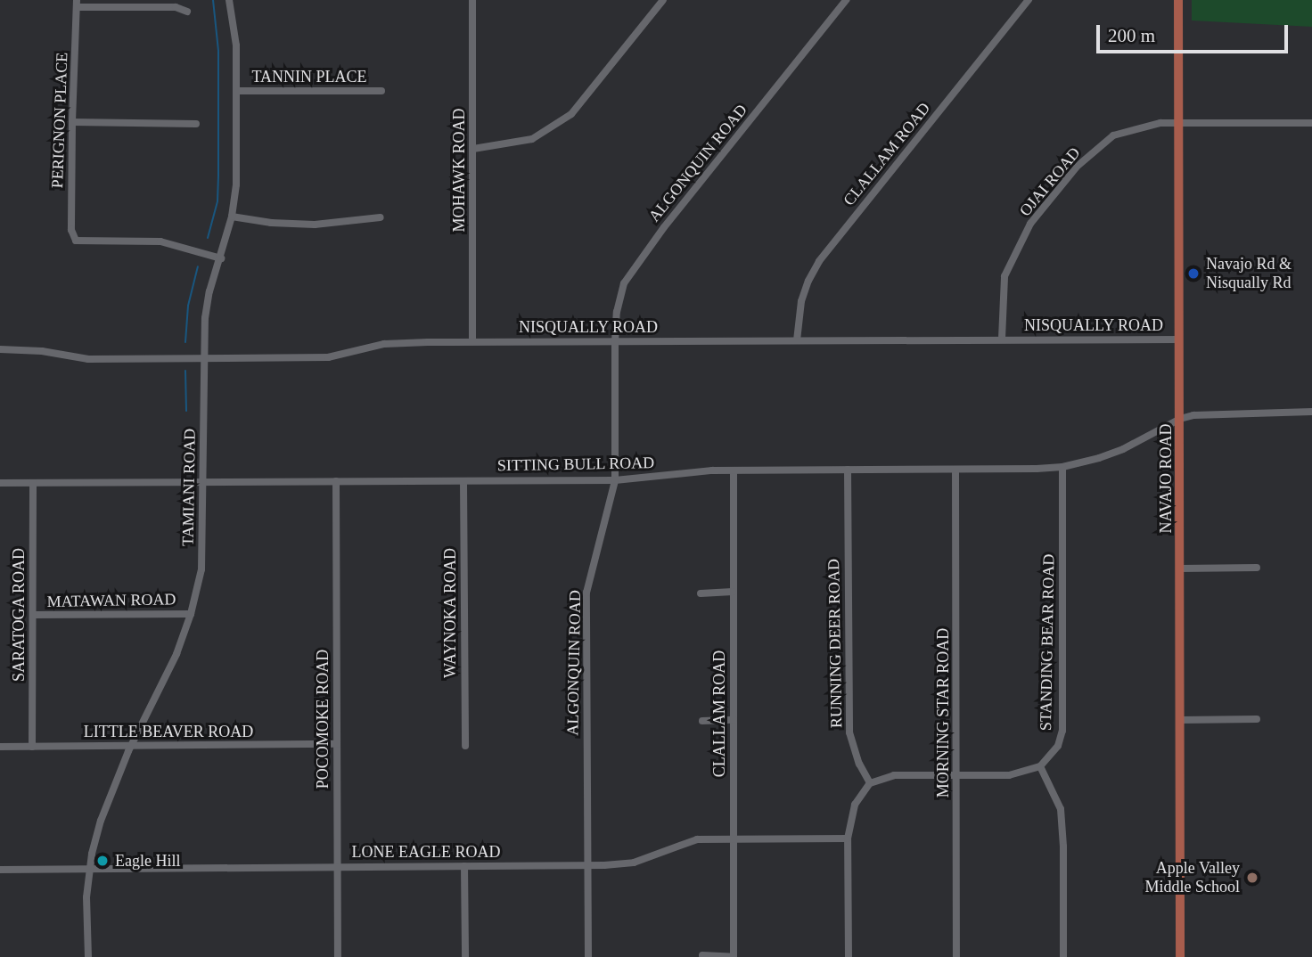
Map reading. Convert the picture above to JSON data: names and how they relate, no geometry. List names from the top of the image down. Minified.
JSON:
{"streets":{"main road":["NAVAJO ROAD"],"street":["TANNIN PLACE","PERIGNON PLACE","CLALLAM ROAD","ALGONQUIN ROAD","MOHAWK ROAD","OJAI ROAD","NISQUALLY ROAD","SITTING BULL ROAD","TAMIANI ROAD","MATAWAN ROAD","WAYNOKA ROAD","SARATOGA ROAD","STANDING BEAR ROAD","RUNNING DEER ROAD","MORNING STAR ROAD","POCOMOKE ROAD","LITTLE BEAVER ROAD","LONE EAGLE ROAD"]},"crossings":[["TANNIN PLACE","TAMIANI ROAD"],["PERIGNON PLACE","TAMIANI ROAD"],["CLALLAM ROAD","NISQUALLY ROAD"],["CLALLAM ROAD","SITTING BULL ROAD"],["CLALLAM ROAD","LONE EAGLE ROAD"],["ALGONQUIN ROAD","NISQUALLY ROAD"],["ALGONQUIN ROAD","SITTING BULL ROAD"],["ALGONQUIN ROAD","LONE EAGLE ROAD"],["MOHAWK ROAD","NISQUALLY ROAD"],["OJAI ROAD","NISQUALLY ROAD"],["OJAI ROAD","NAVAJO ROAD"],["NISQUALLY ROAD","NAVAJO ROAD"],["NISQUALLY ROAD","TAMIANI ROAD"],["SITTING BULL ROAD","NAVAJO ROAD"],["SITTING BULL ROAD","TAMIANI ROAD"],["SITTING BULL ROAD","WAYNOKA ROAD"],["SITTING BULL ROAD","SARATOGA ROAD"],["SITTING BULL ROAD","STANDING BEAR ROAD"],["SITTING BULL ROAD","RUNNING DEER ROAD"],["SITTING BULL ROAD","MORNING STAR ROAD"],["SITTING BULL ROAD","POCOMOKE ROAD"],["TAMIANI ROAD","MATAWAN ROAD"],["TAMIANI ROAD","LITTLE BEAVER ROAD"],["TAMIANI ROAD","LONE EAGLE ROAD"],["MATAWAN ROAD","SARATOGA ROAD"],["SARATOGA ROAD","LITTLE BEAVER ROAD"],["POCOMOKE ROAD","LITTLE BEAVER ROAD"],["POCOMOKE ROAD","LONE EAGLE ROAD"]],"places":["Navajo Rd & Nisqually Rd","Eagle Hill","Apple Valley Middle School"],"scale_bar":"200 m"}
